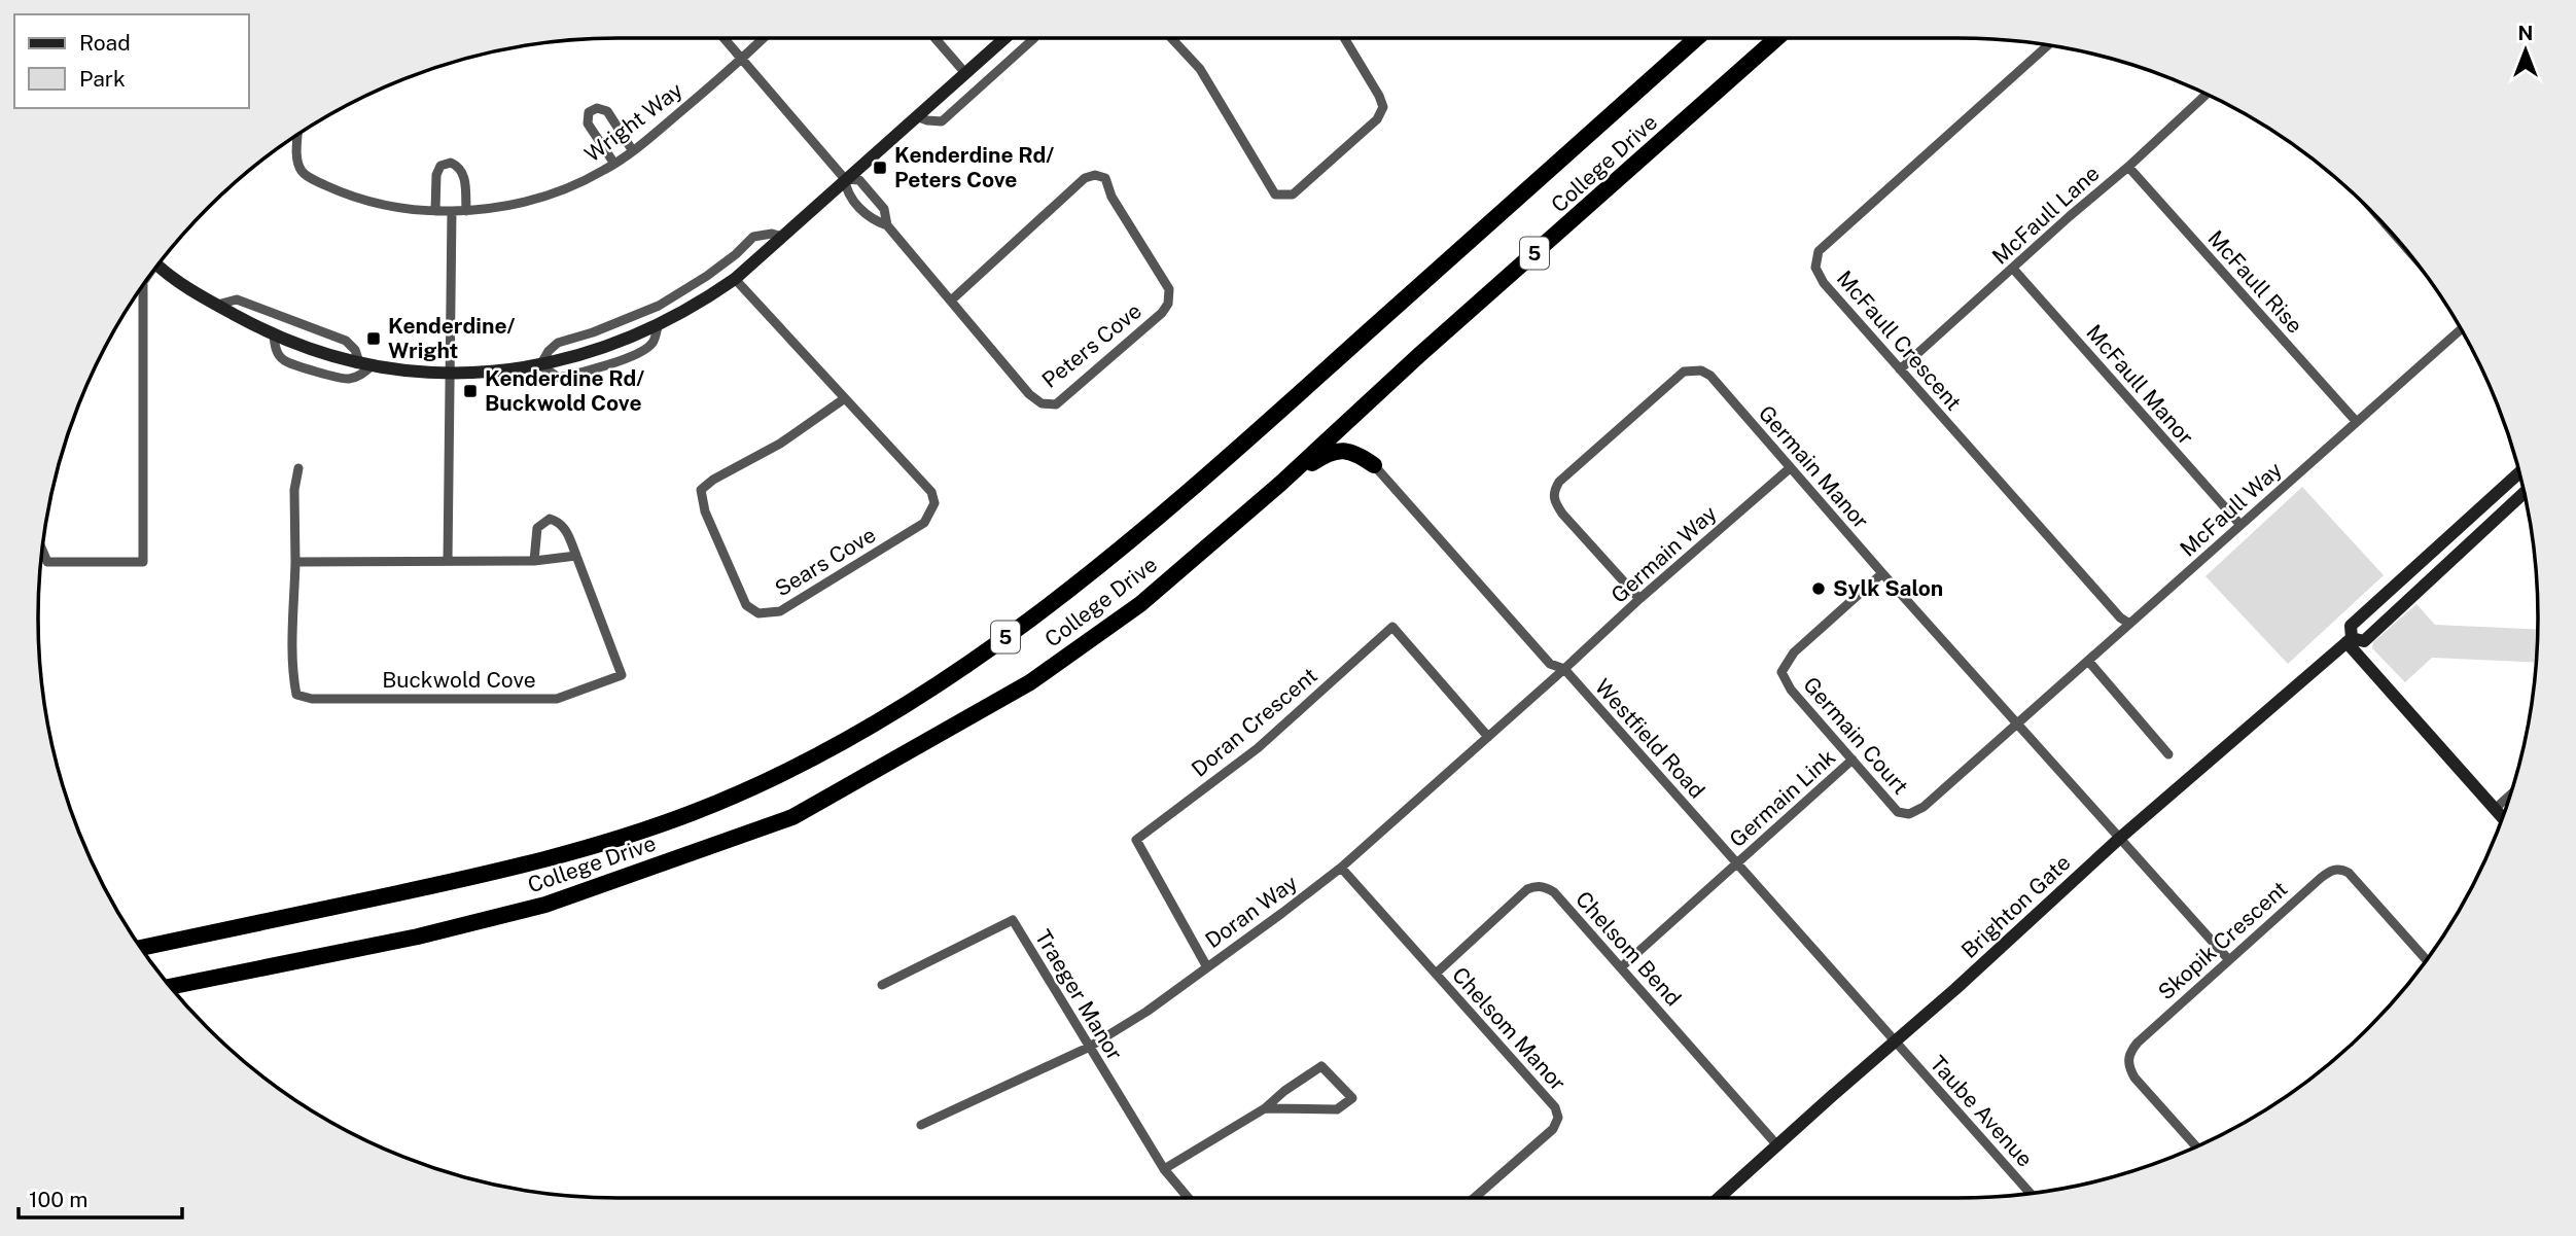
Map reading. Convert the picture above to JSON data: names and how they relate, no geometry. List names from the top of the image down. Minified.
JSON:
{"streets":{"highway":["College Drive","5"],"street":["Wright Way","McFaull Lane","McFaull Rise","McFaull Crescent","Peters Cove","McFaull Manor","Germain Manor","McFaull Way","Germain Way","Sears Cove","Buckwold Cove","Doran Crescent","Germain Court","Westfield Road","Germain Link","Brighton Gate","Doran Way","Skopik Crescent","Chelsom Bend","Traeger Manor","Chelsom Manor","Taube Avenue"]},"crossings":[["McFaull Lane","McFaull Rise"],["McFaull Lane","McFaull Crescent"],["McFaull Lane","McFaull Manor"],["McFaull Rise","McFaull Way"],["McFaull Crescent","McFaull Way"],["McFaull Manor","McFaull Way"],["Germain Manor","McFaull Way"],["Germain Manor","Germain Way"],["Germain Manor","Germain Court"],["Germain Manor","Brighton Gate"],["Germain Manor","Skopik Crescent"],["McFaull Way","Germain Court"],["Germain Way","Westfield Road"],["Germain Way","Doran Way"],["Doran Crescent","Doran Way"],["Germain Court","Germain Link"],["Westfield Road","Germain Link"],["Westfield Road","Brighton Gate"],["Westfield Road","Doran Way"],["Westfield Road","Taube Avenue"],["Germain Link","Chelsom Bend"],["Brighton Gate","Chelsom Bend"],["Brighton Gate","Taube Avenue"],["Doran Way","Traeger Manor"],["Doran Way","Chelsom Manor"],["Chelsom Bend","Chelsom Manor"]],"places":{"transit":["Kenderdine Rd/ Peters Cove","Kenderdine/ Wright","Kenderdine Rd/ Buckwold Cove"],"other":["Sylk Salon"]},"legend":["Road","Park"],"scale_bar":"100 m","north":"top"}
